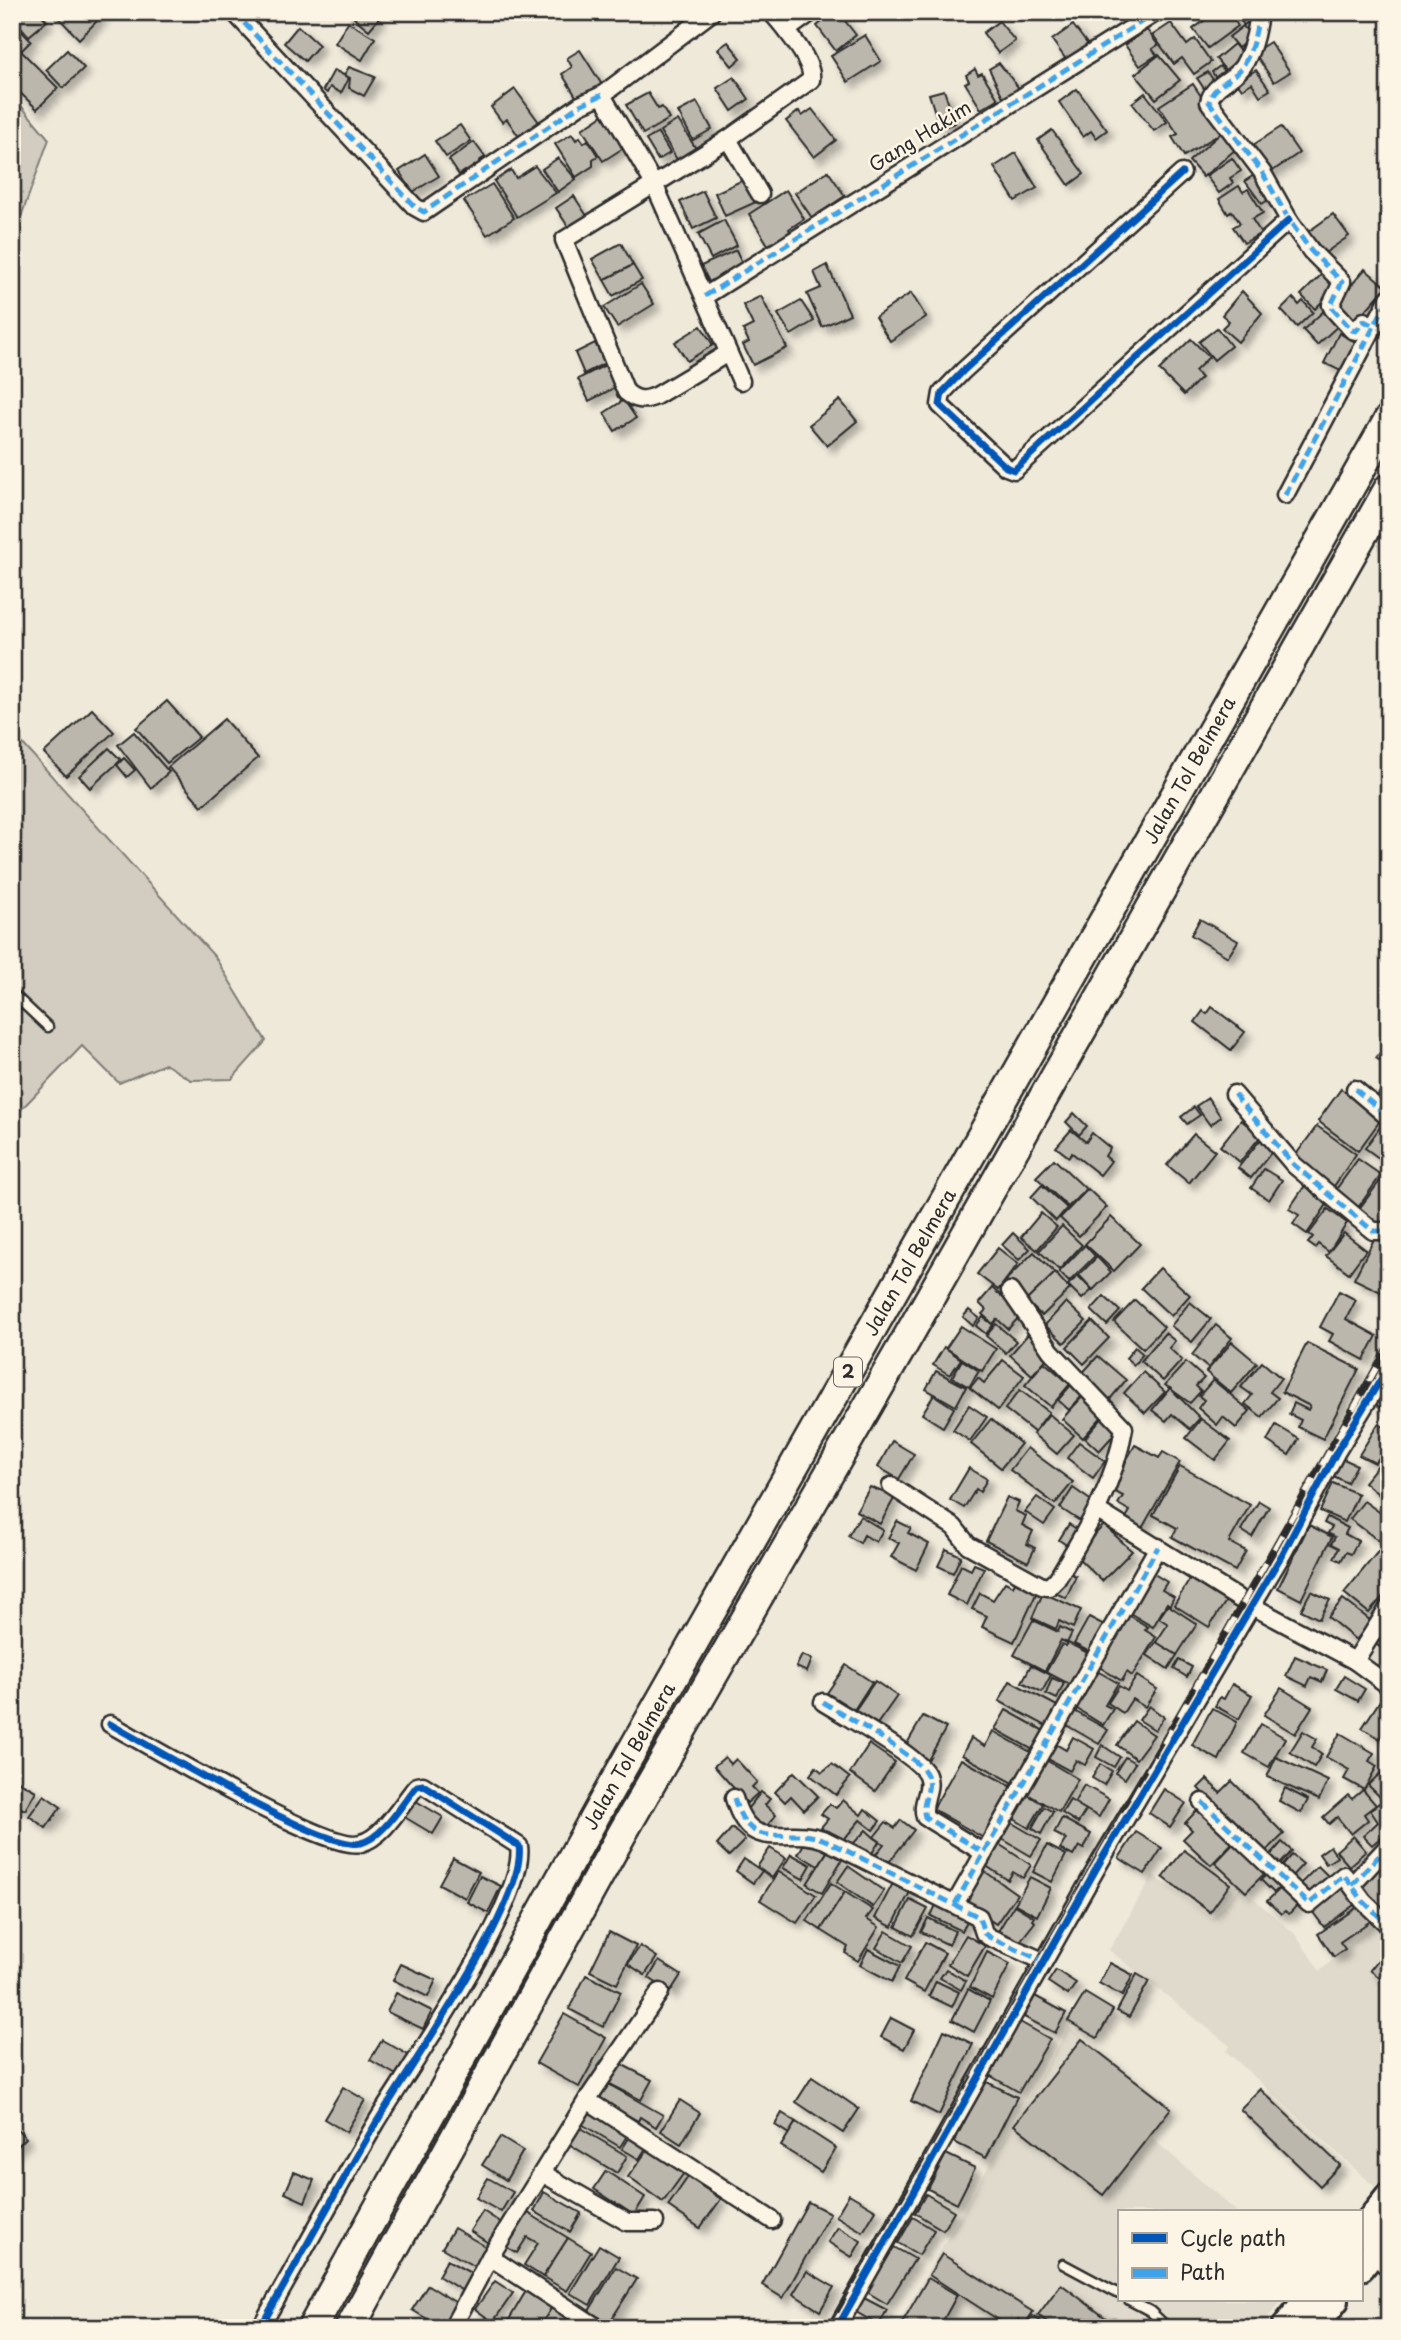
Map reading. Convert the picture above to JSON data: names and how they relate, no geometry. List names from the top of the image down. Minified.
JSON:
{"streets":{"highway":["Jalan Tol Belmera","2"],"street":["Gang Hakim"]},"legend":["Cycle path","Path"]}
